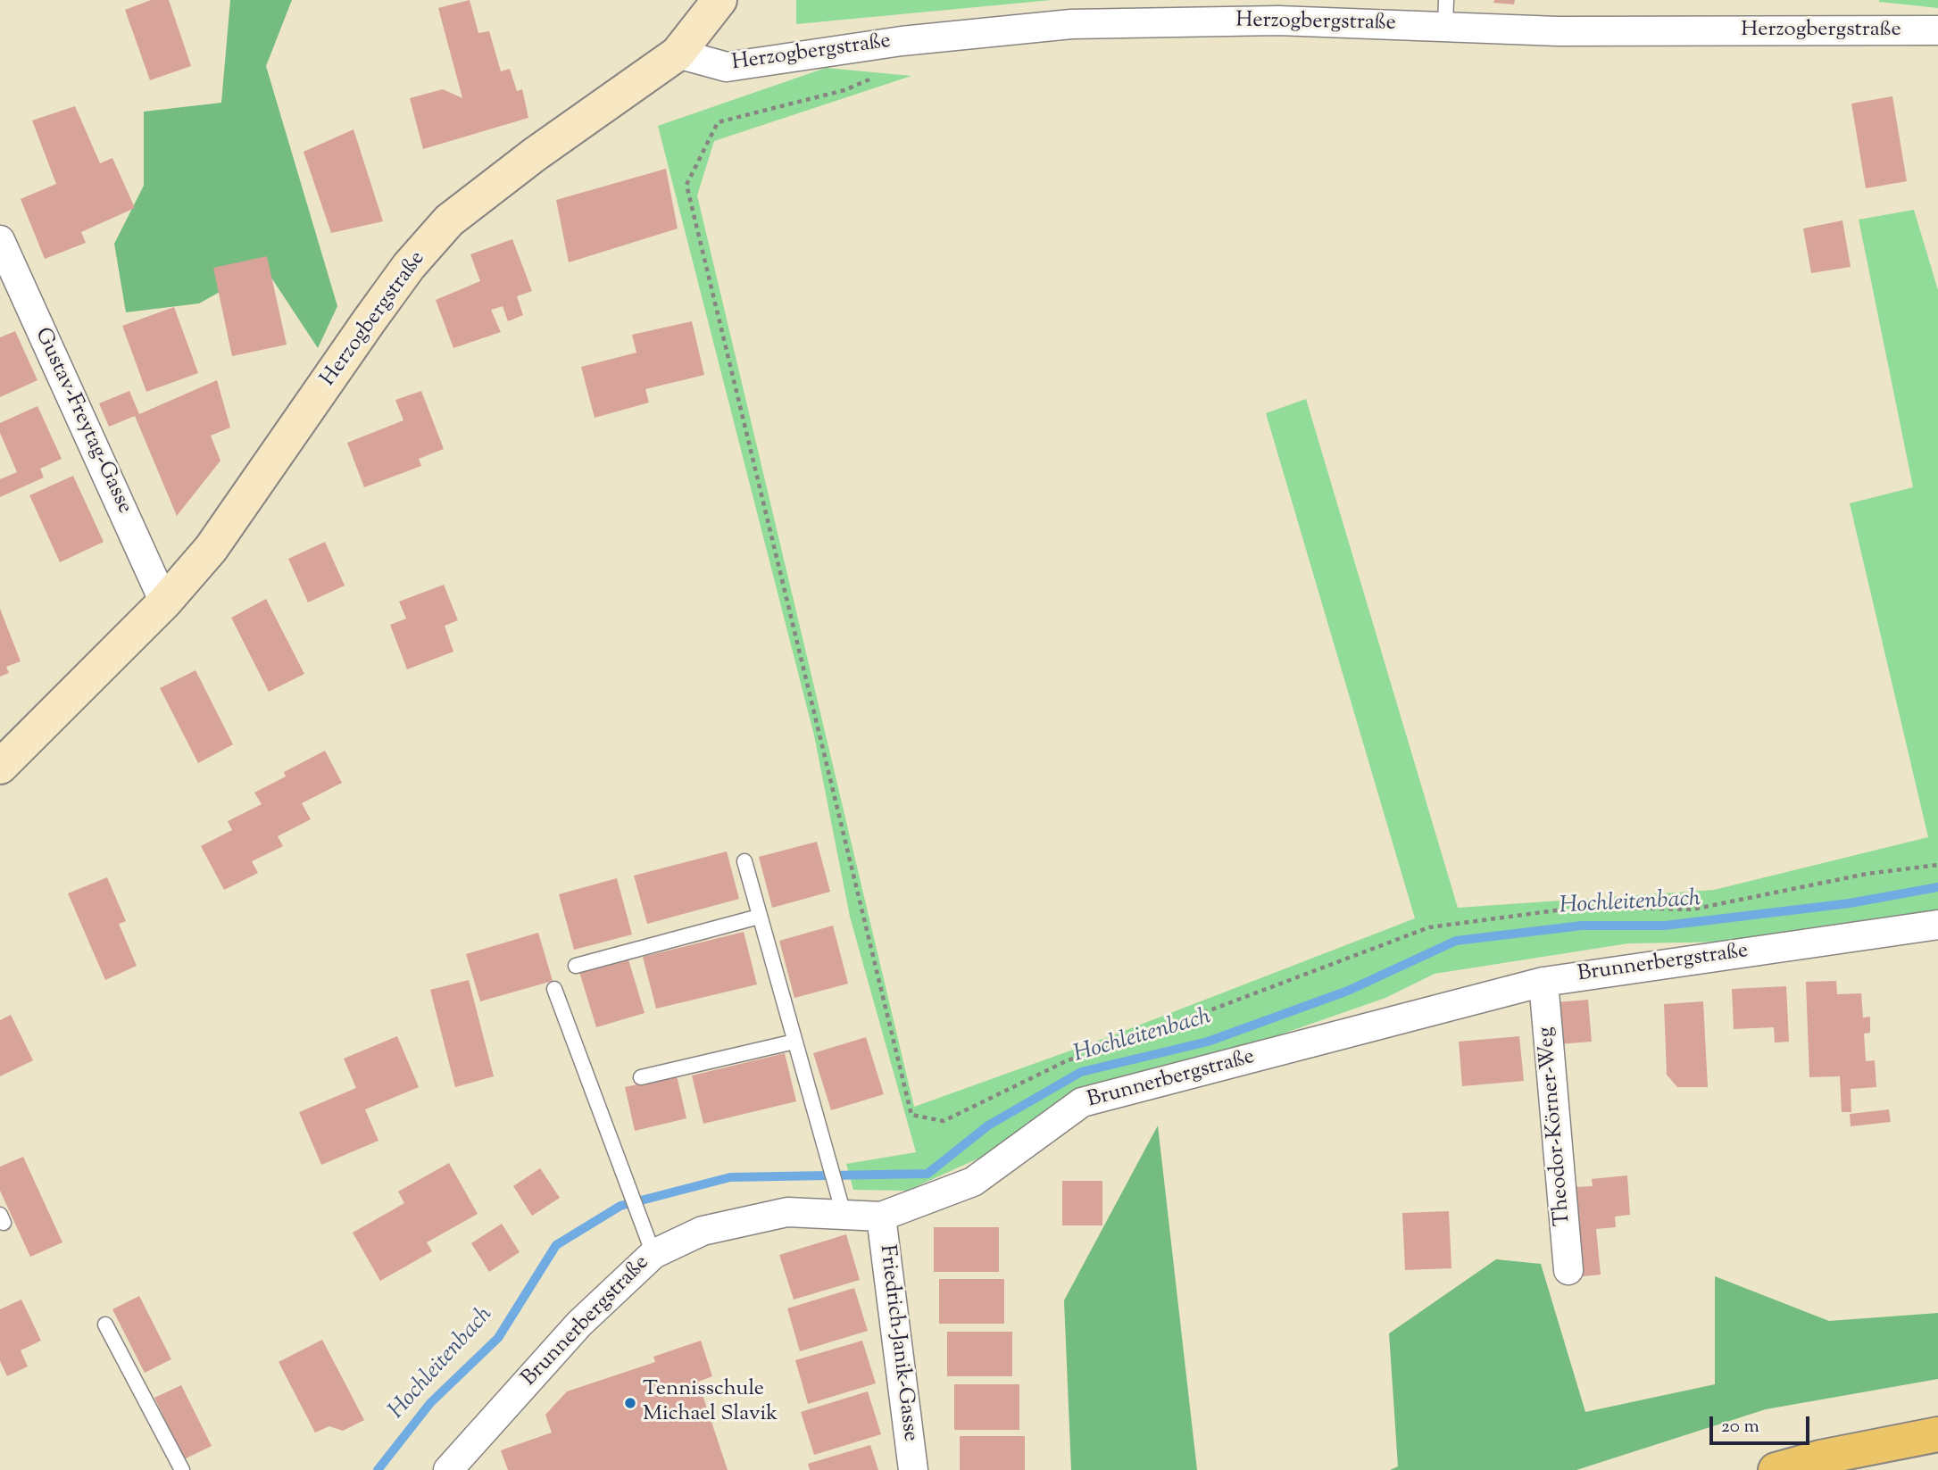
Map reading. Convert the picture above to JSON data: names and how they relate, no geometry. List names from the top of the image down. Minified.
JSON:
{"streets":{"main road":["Herzogbergstraße"],"street":["Gustav-Freytag-Gasse","Brunnerbergstraße","Theodor-Körner-Weg","Friedrich-Janik-Gasse"]},"crossings":[["Herzogbergstraße","Gustav-Freytag-Gasse"],["Brunnerbergstraße","Theodor-Körner-Weg"],["Brunnerbergstraße","Friedrich-Janik-Gasse"]],"water":["Hochleitenbach"],"places":["Tennisschule Michael Slavik"],"scale_bar":"20 m"}
